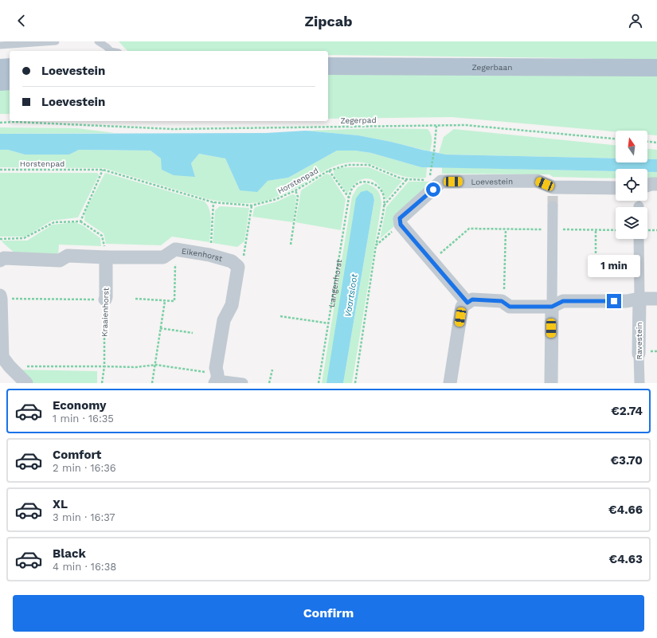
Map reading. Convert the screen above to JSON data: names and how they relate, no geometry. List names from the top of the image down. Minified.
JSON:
{"streets":{"main road":["Zegerbaan"],"street":["Loevestein","Eikenhorst","Kraaienhorst","Ravestein"],"path":["Zegerpad","Horstenpad","Langenhorst"]},"crossings":[["Horstenpad","Loevestein"],["Eikenhorst","Kraaienhorst"]],"water":["Vaartsloot"],"north":"top","page":{"header":"Zipcab","banner":["Loevestein","Loevestein"],"bubble":"1 min","list":[{"name":"Economy","note":"1 min · 16:35","value":"€2.74"},{"name":"Comfort","note":"2 min · 16:36","value":"€3.70"},{"name":"XL","note":"3 min · 16:37","value":"€4.66"},{"name":"Black","note":"4 min · 16:38","value":"€4.63"}],"buttons":"Confirm"}}
